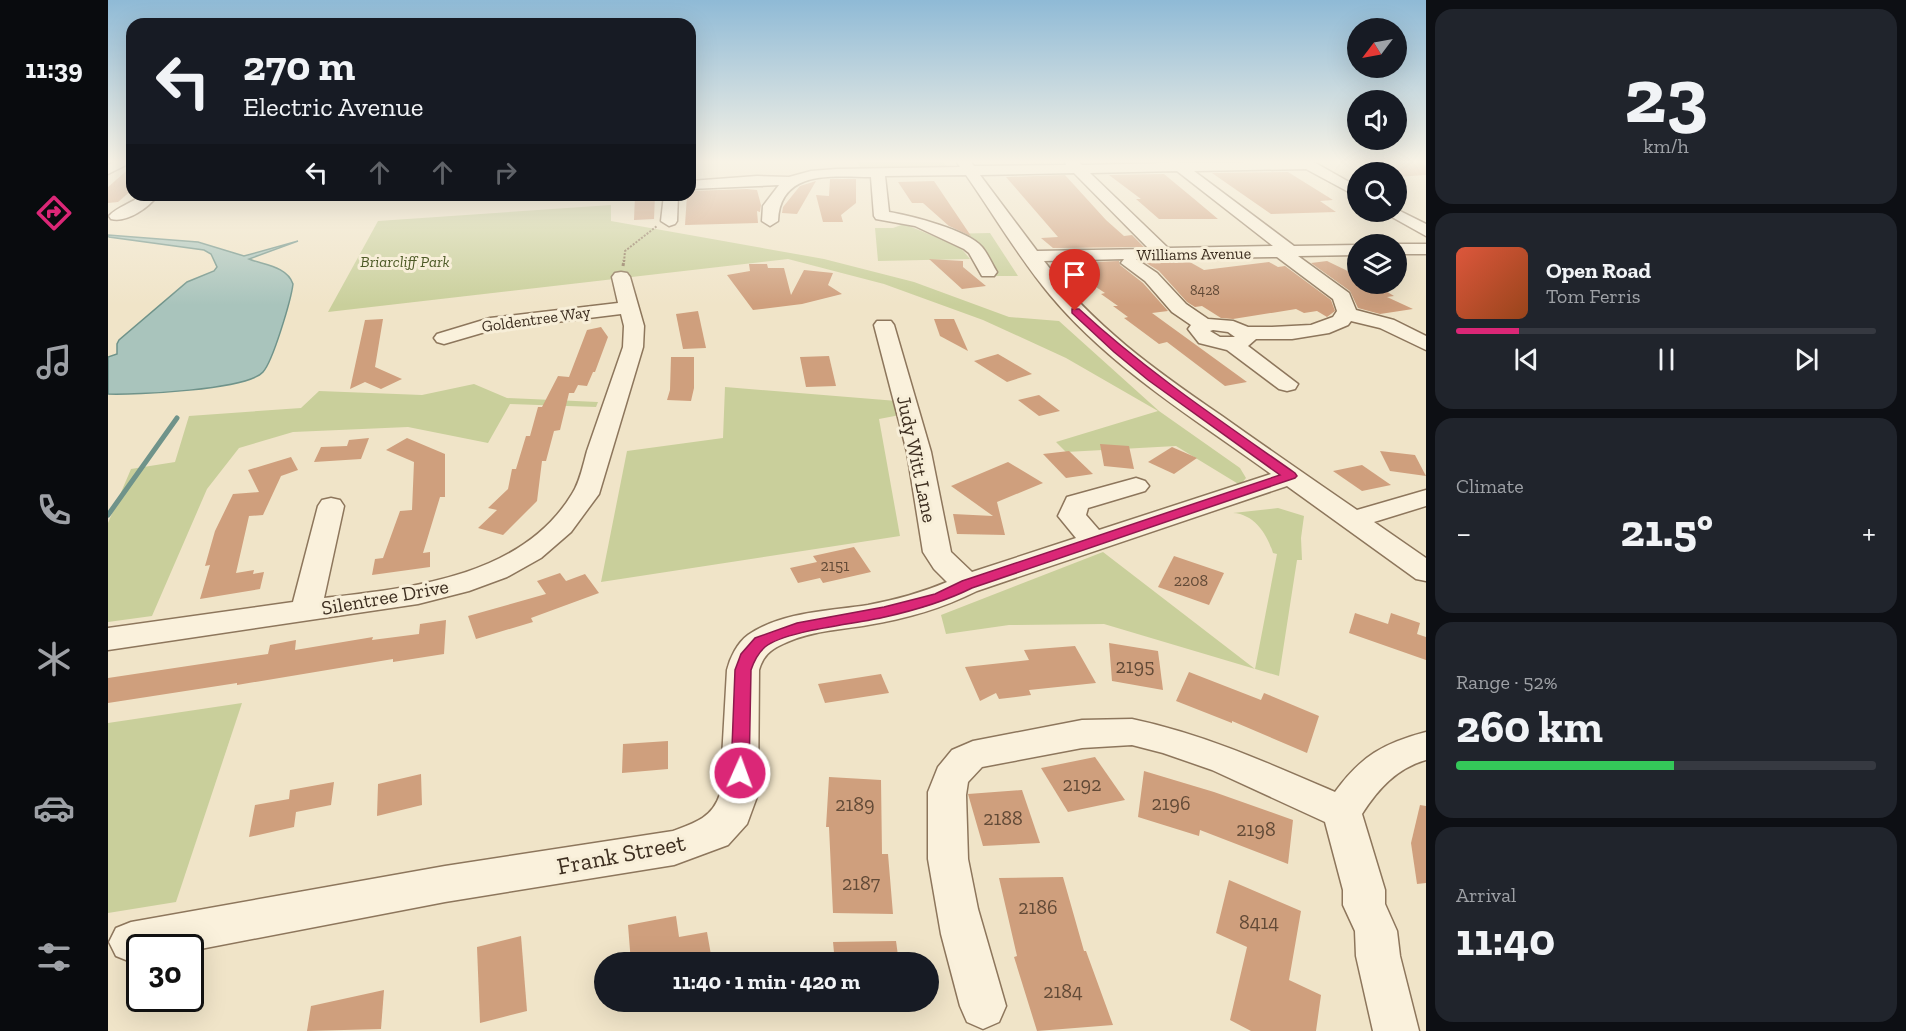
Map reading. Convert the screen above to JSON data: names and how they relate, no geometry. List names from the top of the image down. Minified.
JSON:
{"streets":{"street":["Williams Avenue","Goldentree Way","Judy Witt Lane","Silentree Drive","Frank Street"]},"crossings":[["Goldentree Way","Silentree Drive"],["Judy Witt Lane","Frank Street"]],"parks":["Briarcliff Park"],"house_numbers":["8428","2151","2208","2195","2192","2196","2189","2188","2198","2187","2186","8414","2184"],"north":"bottom left","page":{"tabs":"11:39","tile":[["23","km/h"],"Climate",["Range · 52%","260 km"],["Arrival","11:40"]],"turn":["270 m","Electric Avenue"],"song":["Open Road","Tom Ferris"],"heat":["−","21.5°","+"],"limit":"30","trip":"11:40 · 1 min · 420 m"}}
